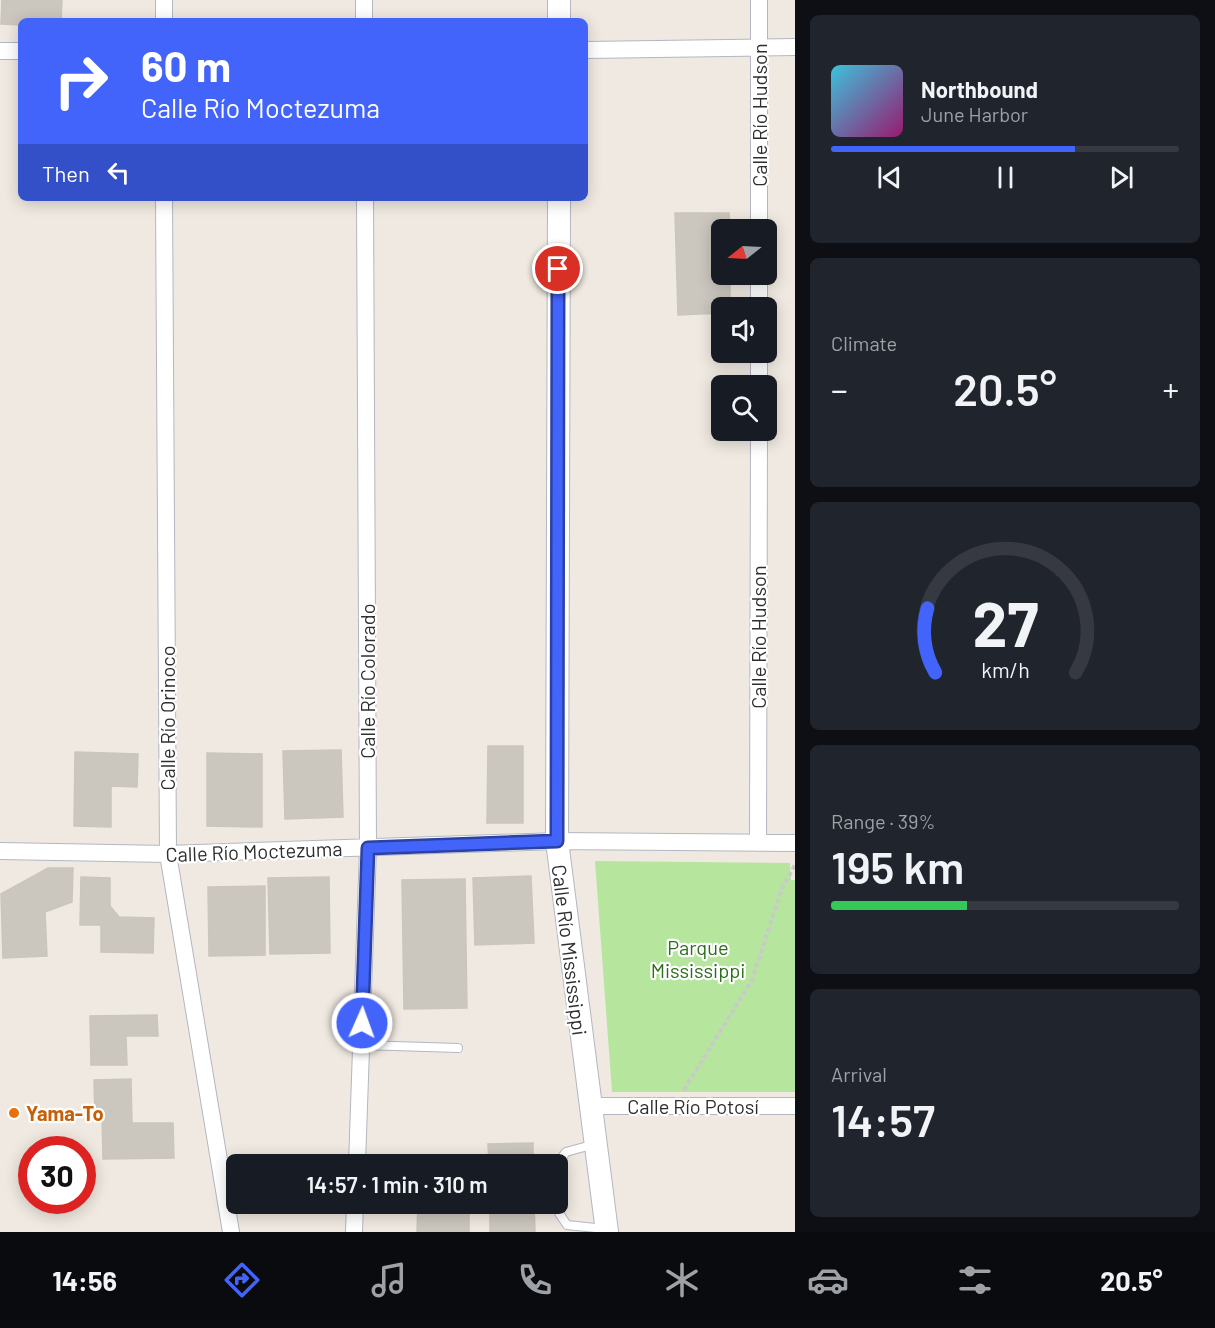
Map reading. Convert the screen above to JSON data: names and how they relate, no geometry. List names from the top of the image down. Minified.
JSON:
{"streets":{"street":["Calle Río Hudson","Calle Río Colorado","Calle Río Orinoco","Calle Río Moctezuma","Calle Río Mississippi","Calle Río Potosí"]},"crossings":[["Calle Río Hudson","Calle Río Moctezuma"],["Calle Río Colorado","Calle Río Moctezuma"],["Calle Río Orinoco","Calle Río Moctezuma"],["Calle Río Moctezuma","Calle Río Mississippi"],["Calle Río Mississippi","Calle Río Potosí"]],"parks":["Parque Mississippi"],"places":["Yama-To"],"north":"left","page":{"turn":["60 m","Calle Río Moctezuma"],"song":["Northbound","June Harbor"],"then":"Then","tile":["Climate",["Range · 39%","195 km"],["Arrival","14:57"]],"heat":["−","20.5°","+"],"limit":"30","trip":"14:57 · 1 min · 310 m","tabs":["14:56","20.5°"],"gauge":["27","km/h"]}}
